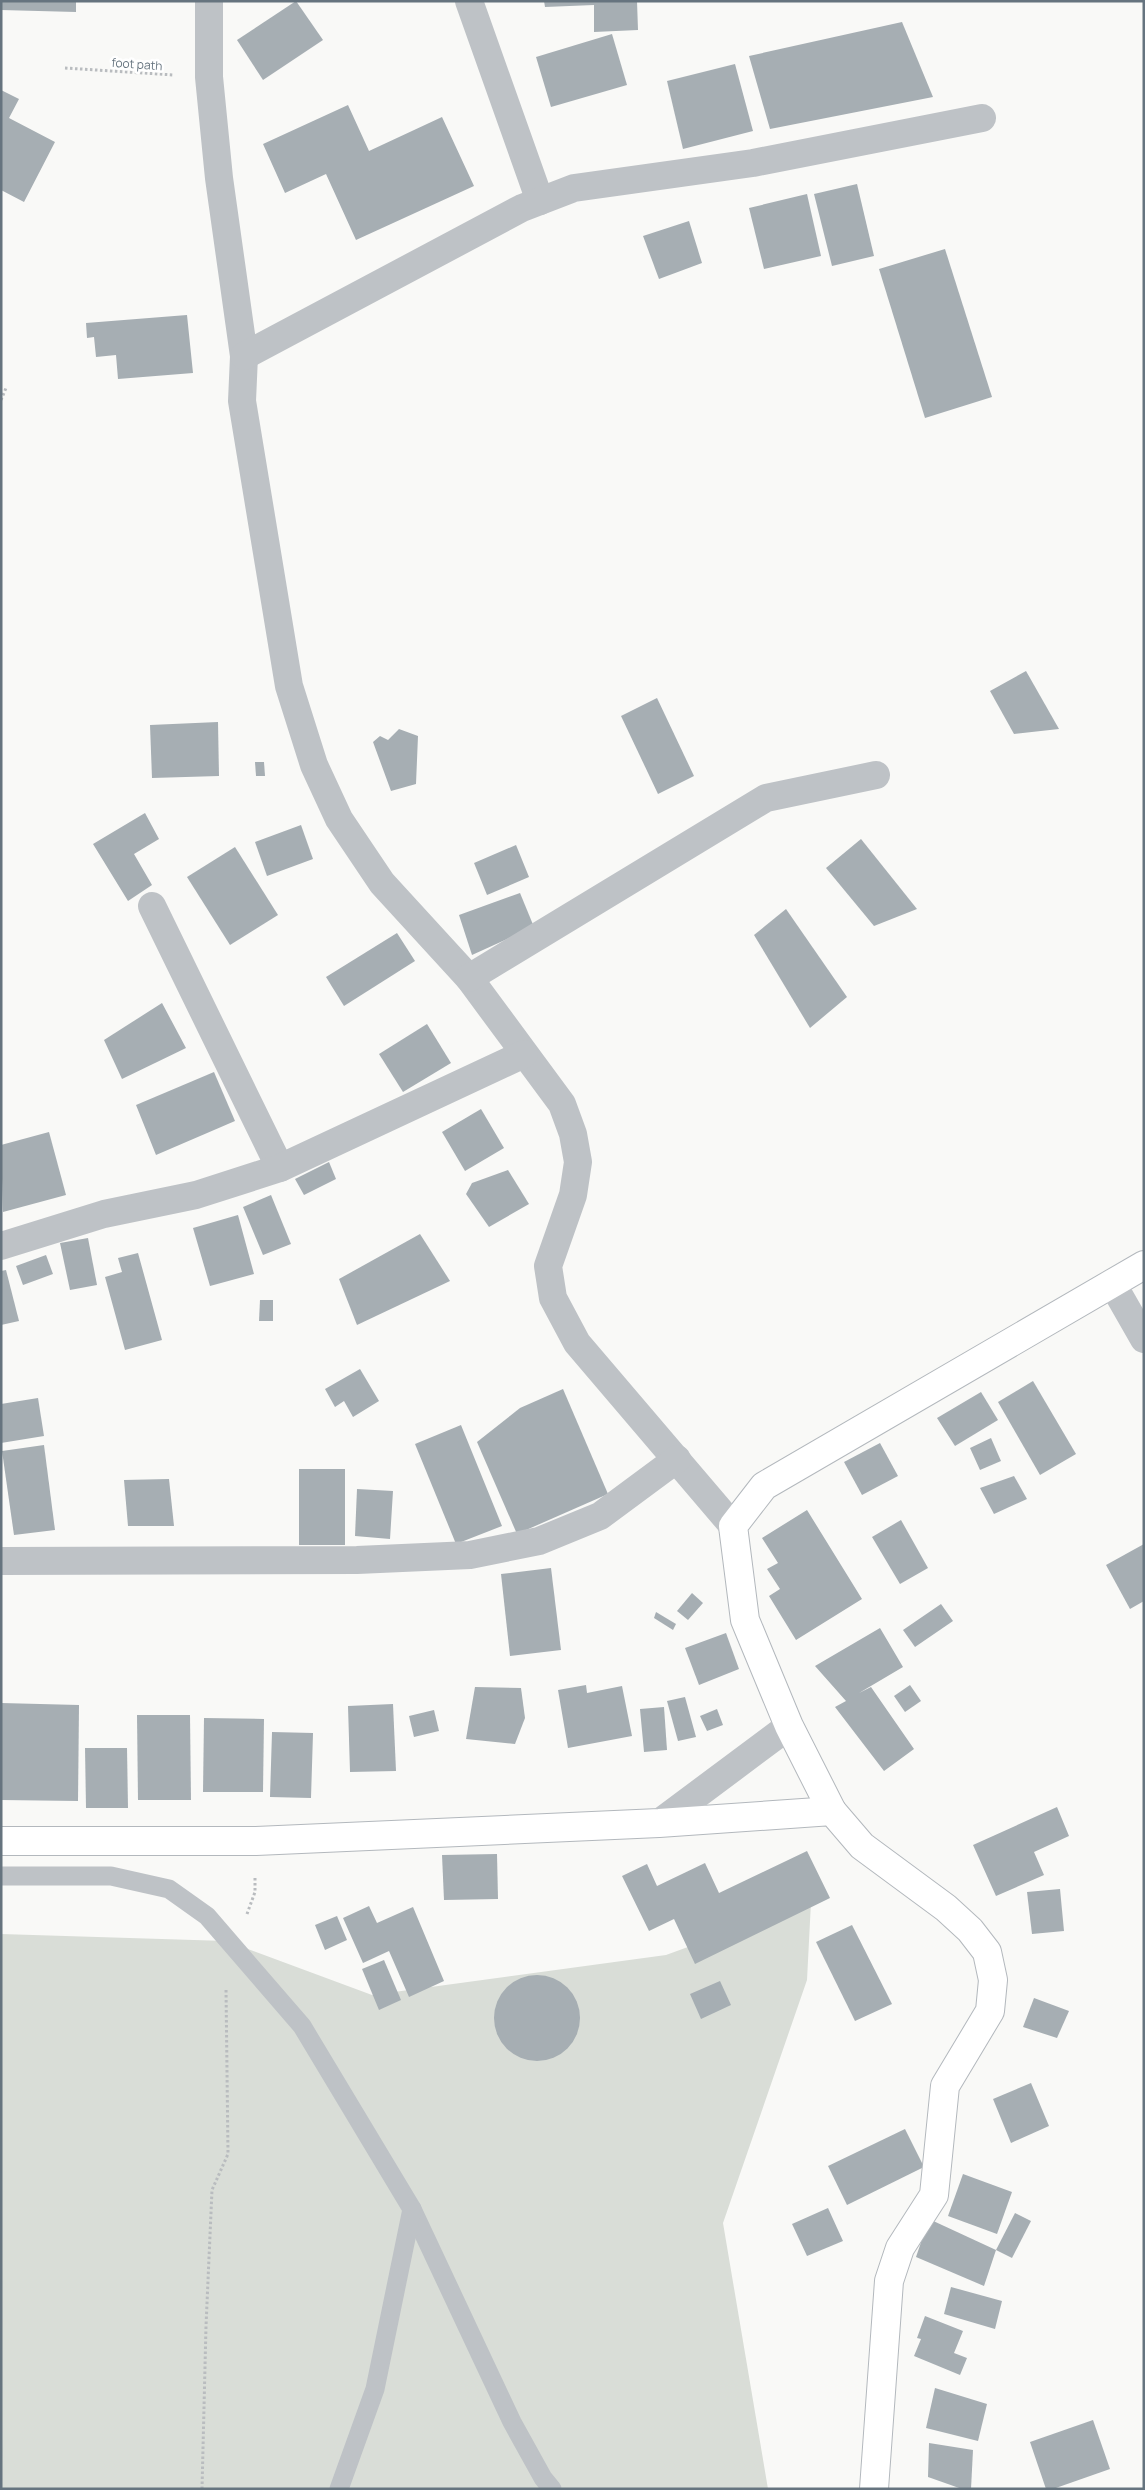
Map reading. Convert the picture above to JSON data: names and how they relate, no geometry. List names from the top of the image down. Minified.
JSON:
{"streets":{"path":["foot path"]}}
